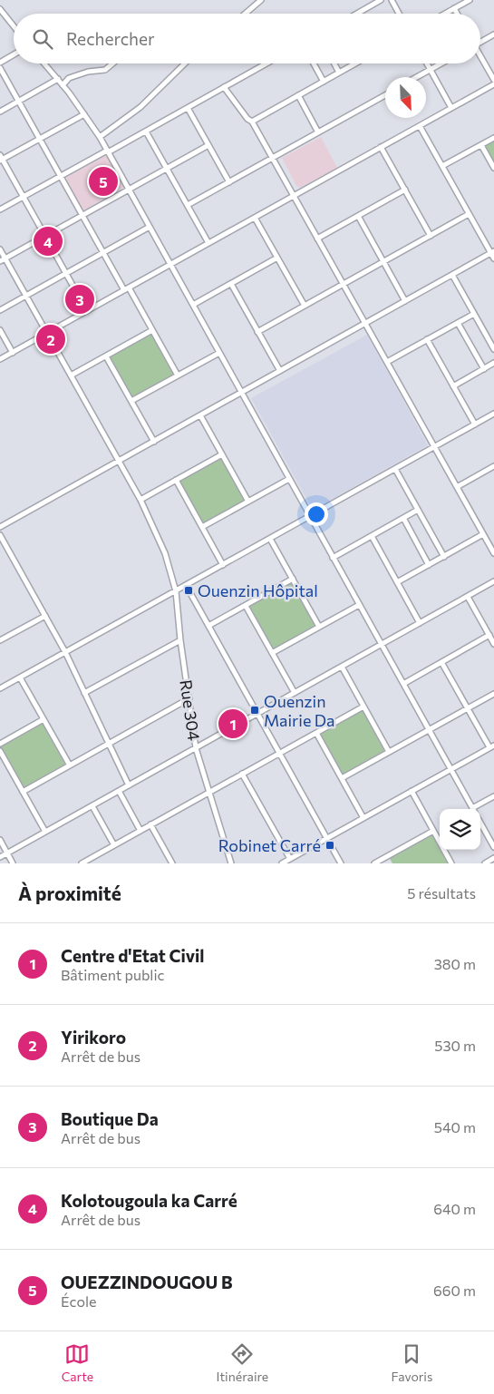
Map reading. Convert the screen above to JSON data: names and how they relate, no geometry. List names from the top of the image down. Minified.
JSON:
{"streets":{"street":["Rue 304"]},"places":{"transit":["Ouenzin Hôpital","Ouenzin Mairie Da","Robinet Carré"]},"north":"bottom right","page":{"search":"Rechercher","pins":["5","4","3","2","1"],"heading":["À proximité","5 résultats"],"list":[{"mark":"1","name":"Centre d'Etat Civil","note":"Bâtiment public","value":"380 m"},{"mark":"2","name":"Yirikoro","note":"Arrêt de bus","value":"530 m"},{"mark":"3","name":"Boutique Da","note":"Arrêt de bus","value":"540 m"},{"mark":"4","name":"Kolotougoula ka Carré","note":"Arrêt de bus","value":"640 m"},{"mark":"5","name":"OUEZZINDOUGOU B","note":"École","value":"660 m"}],"nav":["Carte","Itinéraire","Favoris"]}}
